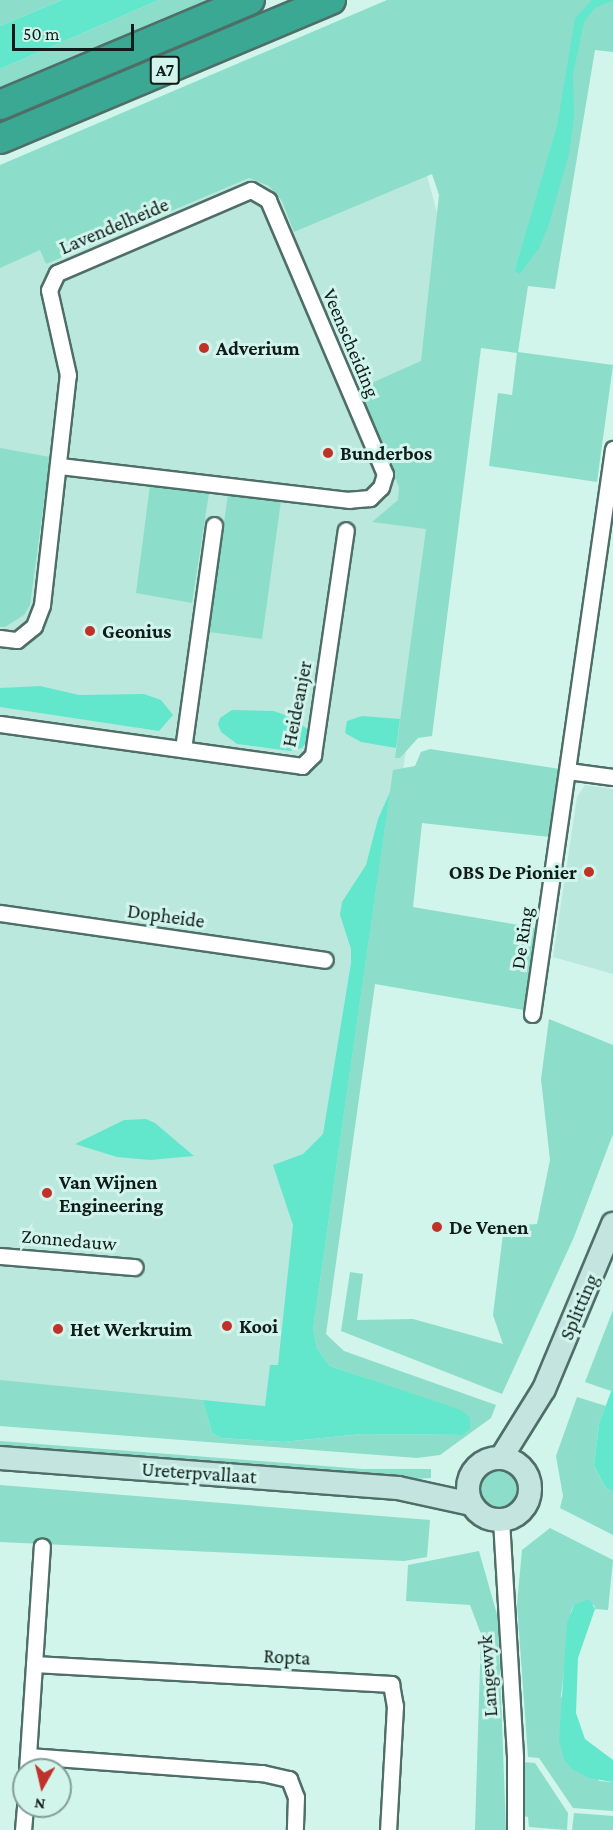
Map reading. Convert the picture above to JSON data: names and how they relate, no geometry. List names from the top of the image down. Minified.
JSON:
{"streets":{"highway":["A7"],"main road":["Splitting","Ureterpvallaat"],"street":["Lavendelheide","Veenscheiding","Heideanjer","Dopheide","De Ring","Zonnedauw","Ropta","Langewyk"]},"crossings":[["Lavendelheide","Veenscheiding"],["Splitting","Ureterpvallaat"],["Splitting","Langewyk"],["Ureterpvallaat","Langewyk"]],"places":["Adverium","Bunderbos","Geonius","OBS De Pionier","Van Wijnen Engineering","De Venen","Kooi","Het Werkruim"],"scale_bar":"50 m","north":"bottom"}
